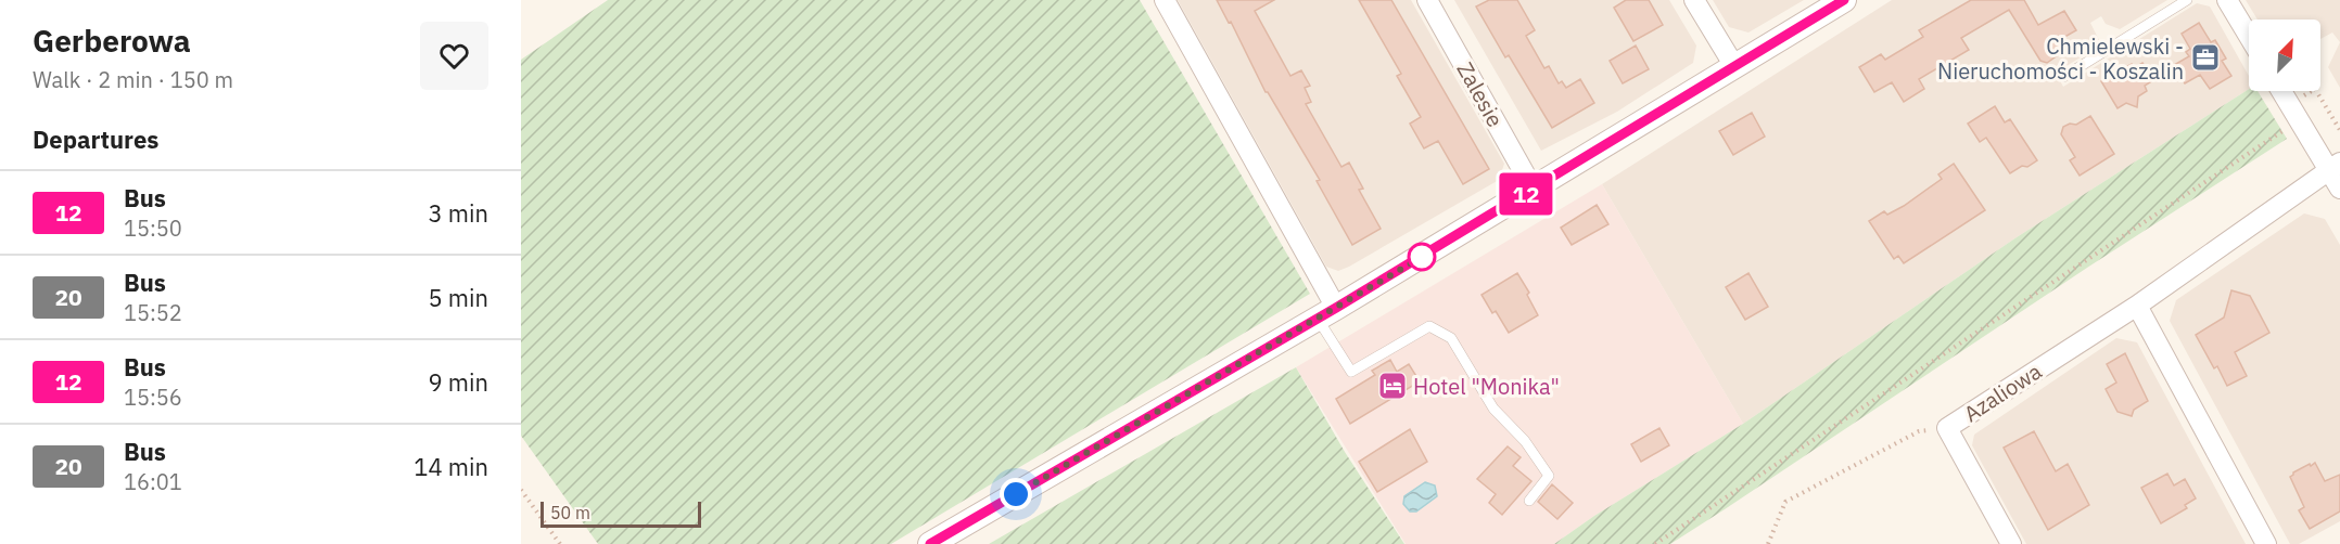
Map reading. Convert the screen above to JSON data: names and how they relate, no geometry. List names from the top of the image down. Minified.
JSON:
{"streets":{"street":["Zalesie","Azaliowa"]},"places":{"office":["Chmielewski - Nieruchomości - Koszalin"],"hotel":["Hotel \"Monika\""]},"lines":["bus line 12"],"scale_bar":"50 m","north":"top right","page":{"heading":[["Gerberowa","Walk · 2 min · 150 m"],"Departures"],"on_map":"12","list":[{"mark":"12","name":"Bus","note":"15:50","value":"3 min"},{"mark":"20","name":"Bus","note":"15:52","value":"5 min"},{"mark":"12","name":"Bus","note":"15:56","value":"9 min"},{"mark":"20","name":"Bus","note":"16:01","value":"14 min"}],"scale":"50 m"}}
